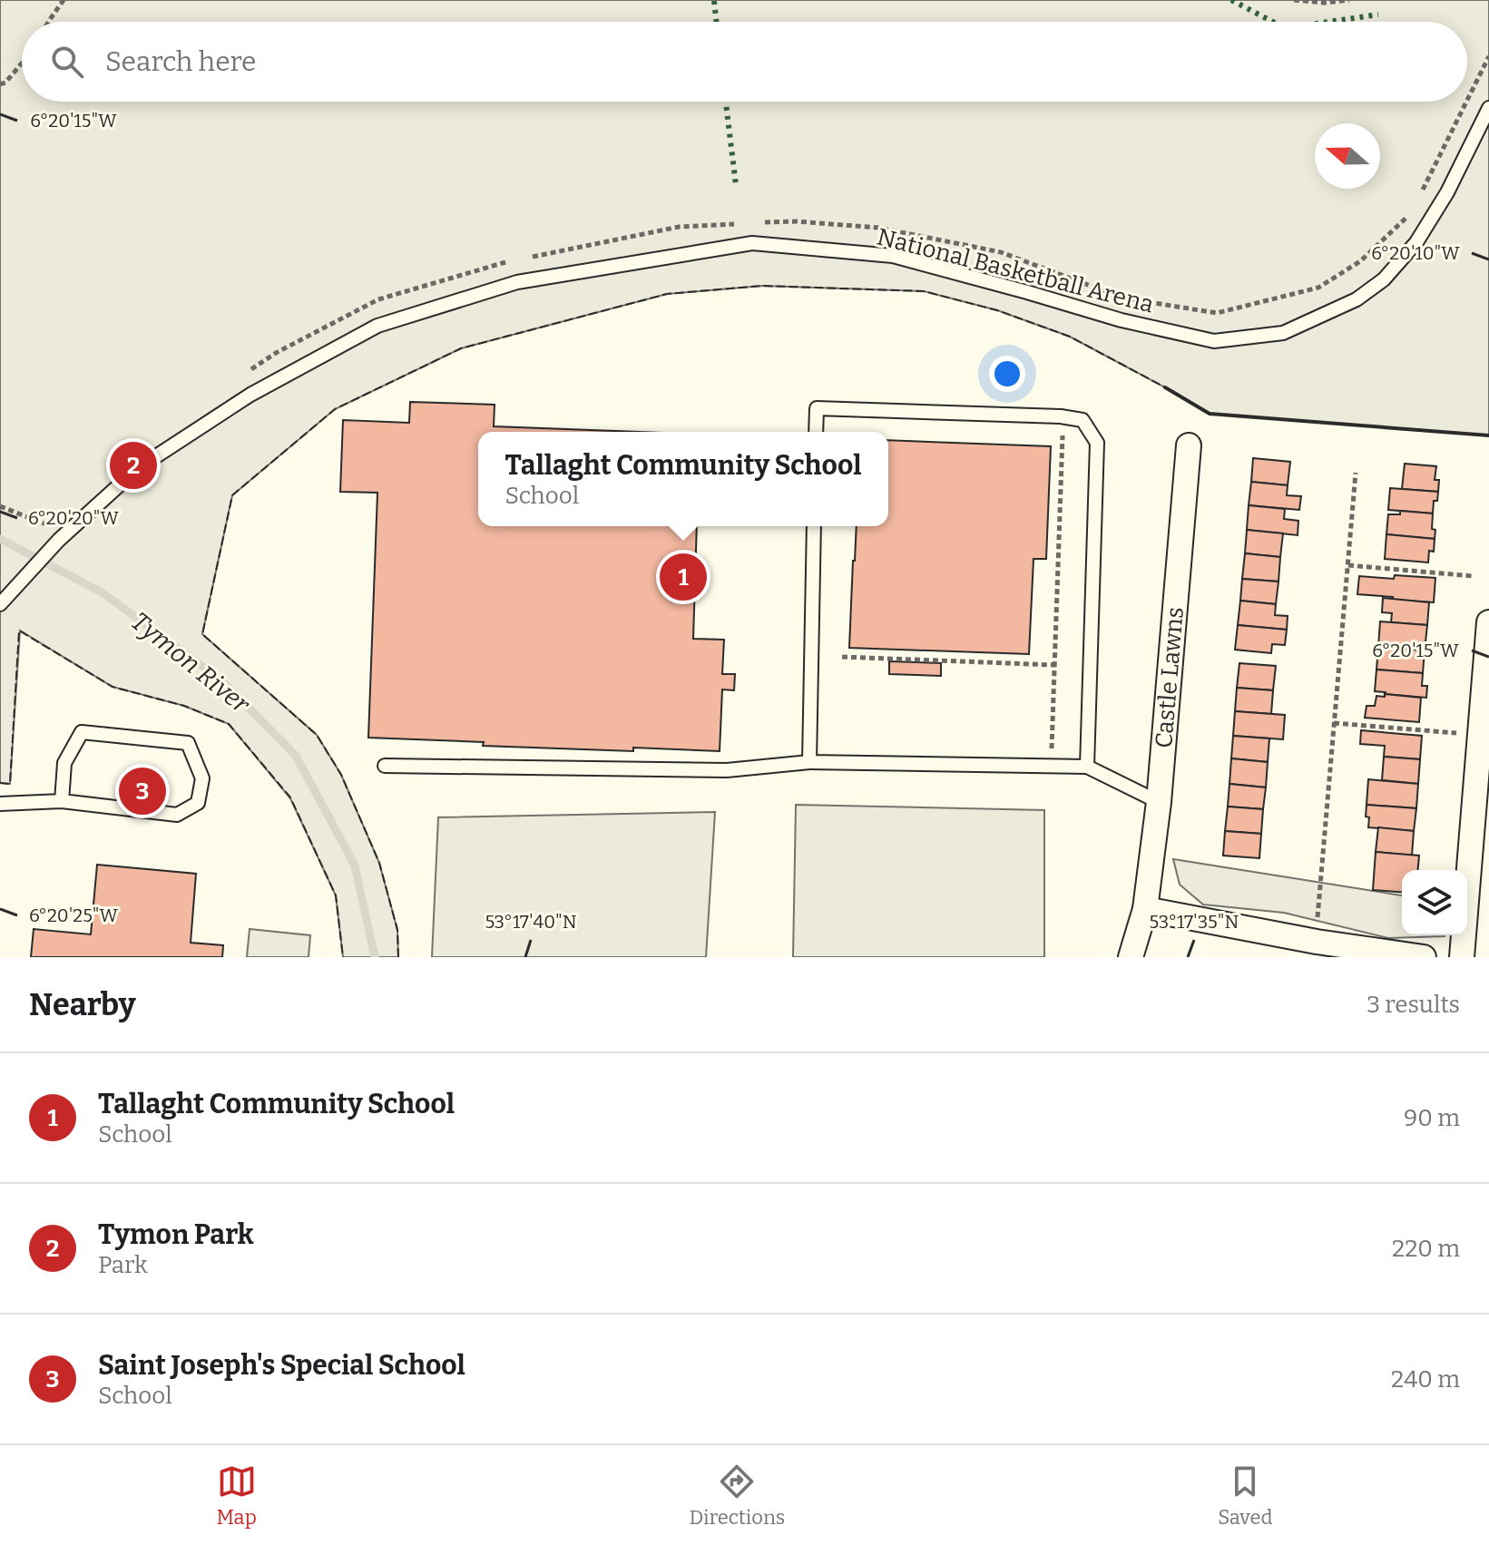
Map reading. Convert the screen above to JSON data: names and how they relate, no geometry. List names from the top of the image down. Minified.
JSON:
{"streets":{"street":["Castle Lawns"],"lane":["National Basketball Arena"]},"water":["Tymon River"],"north":"left","page":{"search":"Search here","popup":["Tallaght Community School","School"],"pins":["2","1","3"],"heading":["Nearby","3 results"],"list":[{"mark":"1","name":"Tallaght Community School","note":"School","value":"90 m"},{"mark":"2","name":"Tymon Park","note":"Park","value":"220 m"},{"mark":"3","name":"Saint Joseph's Special School","note":"School","value":"240 m"}],"nav":["Map","Directions","Saved"]},"coordinates":["6°20'15\"W","6°20'10\"W","6°20'20\"W","6°20'25\"W","53°17'40\"N","53°17'35\"N"]}
